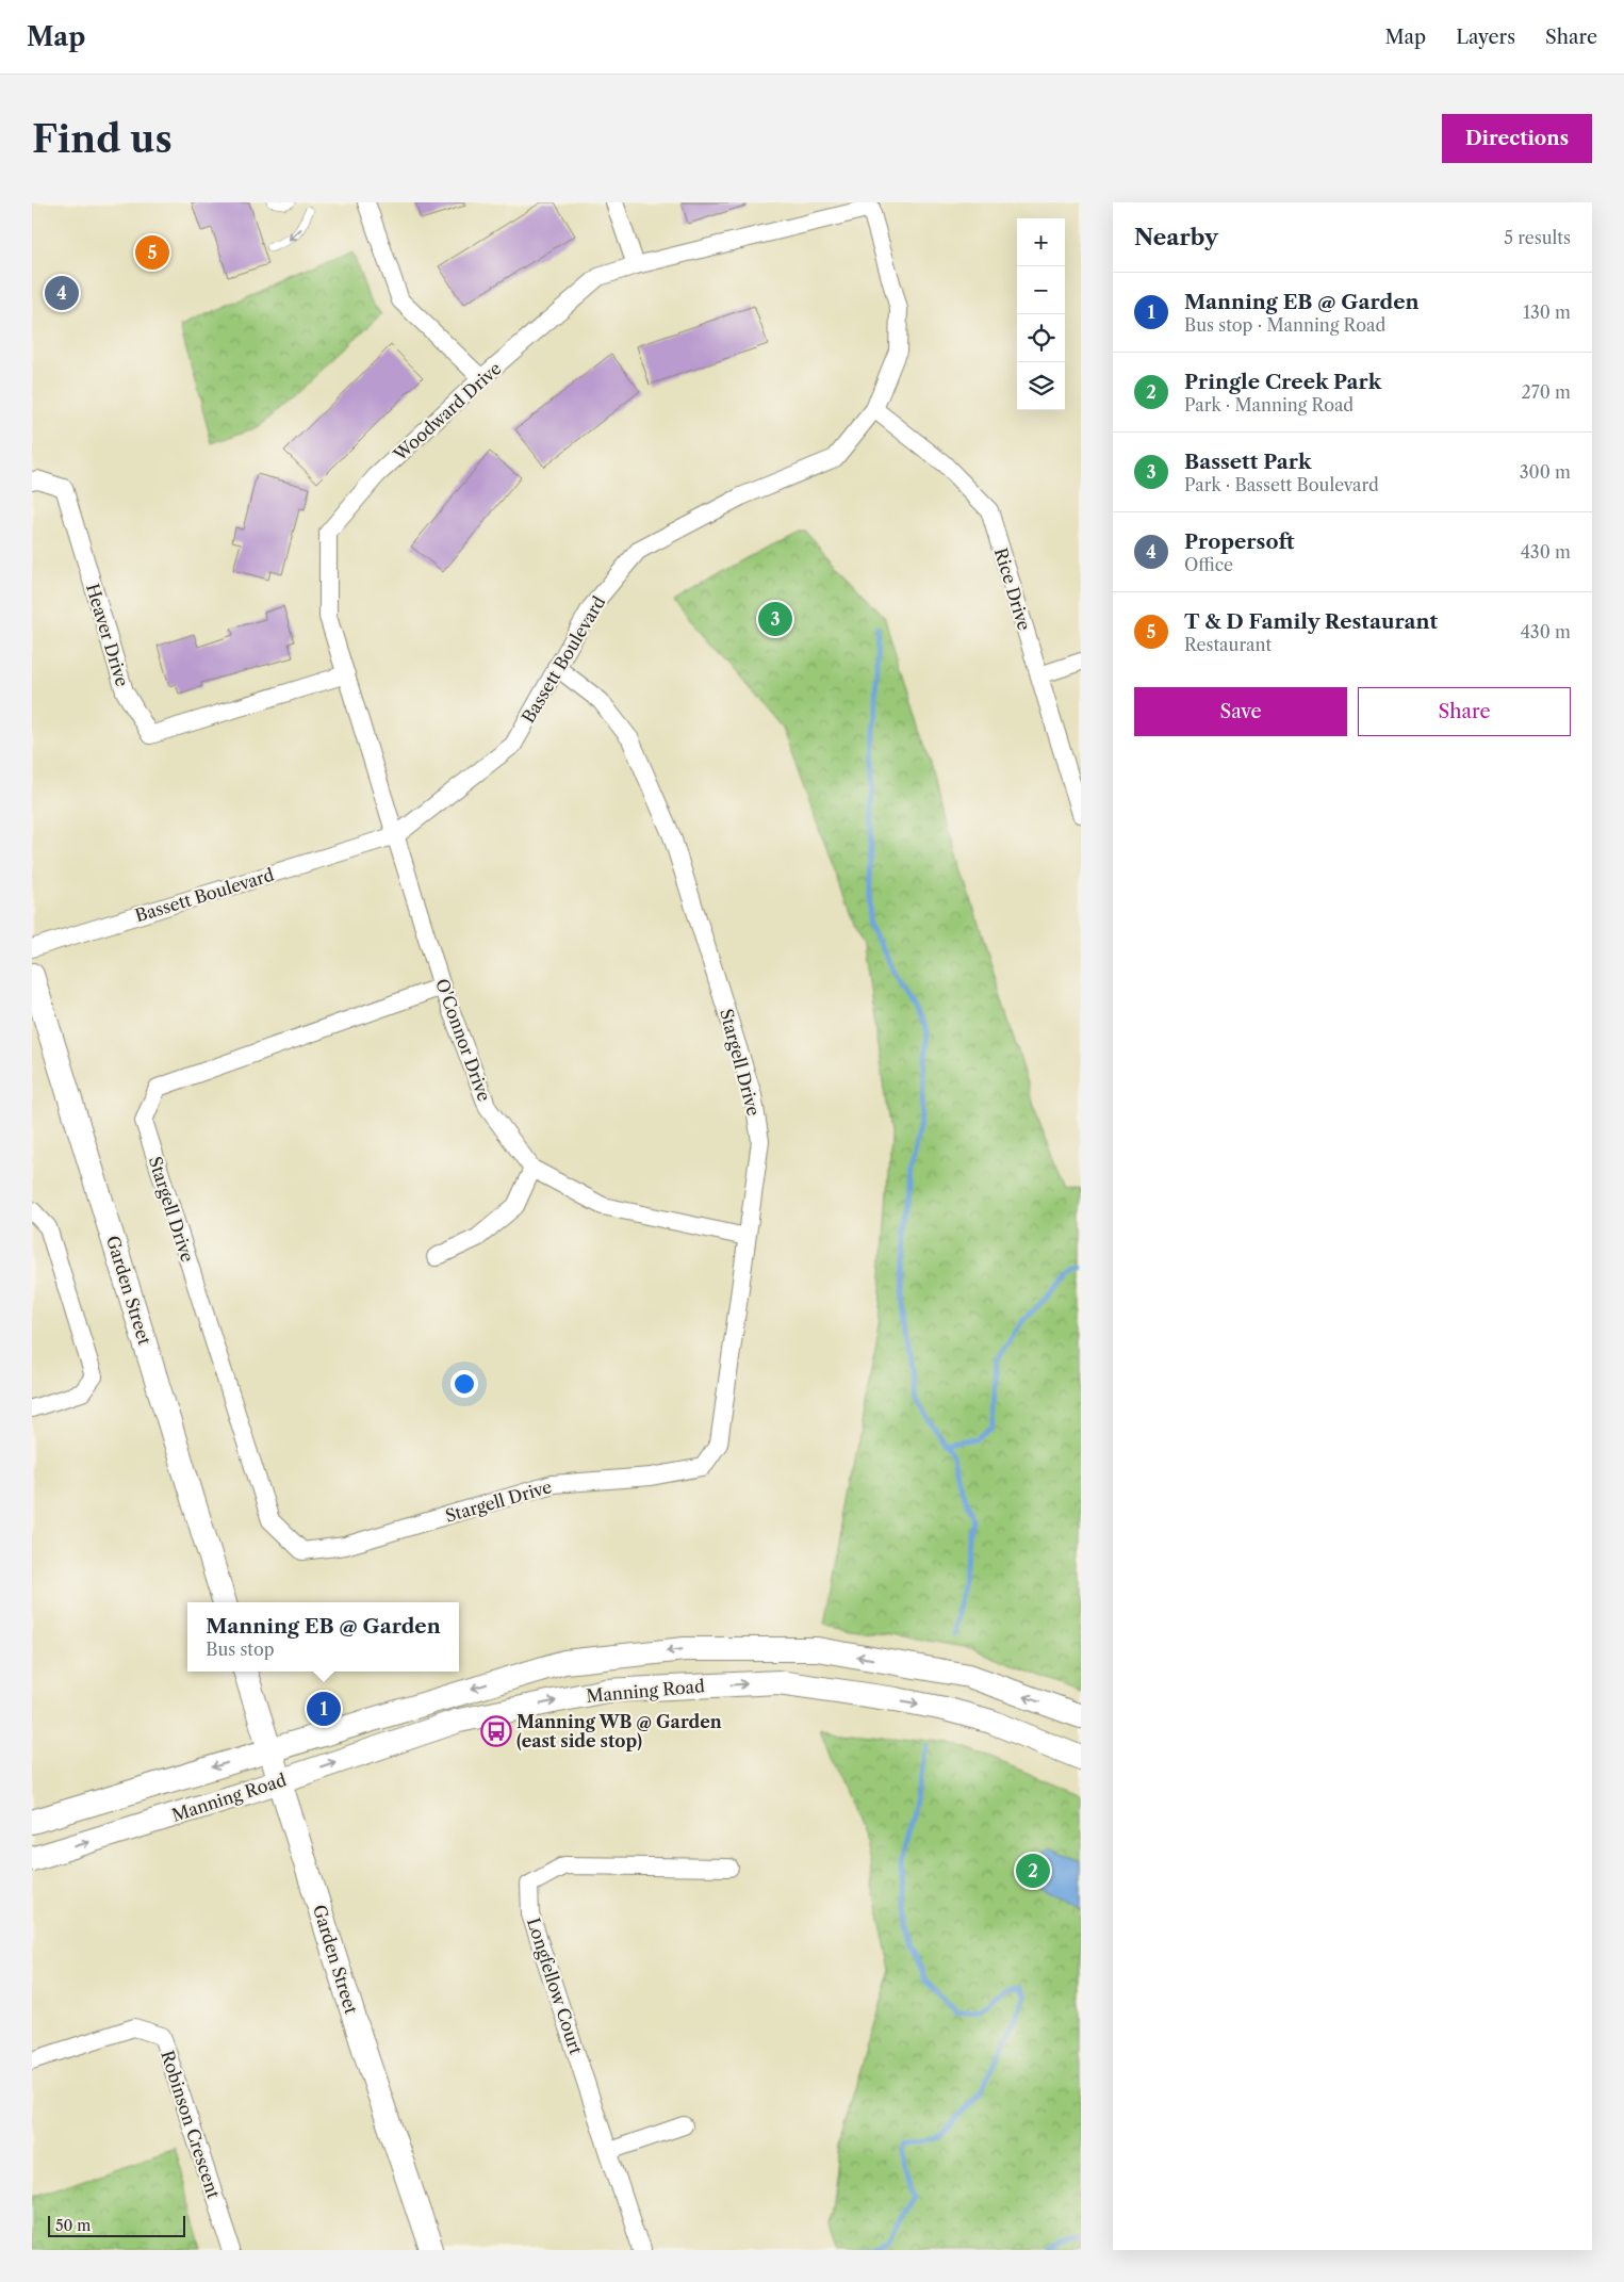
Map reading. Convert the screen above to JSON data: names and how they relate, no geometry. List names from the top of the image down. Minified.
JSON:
{"streets":{"main road":["Garden Street","Manning Road"],"street":["Woodward Drive","Rice Drive","Heaver Drive","Bassett Boulevard","O'Connor Drive","Stargell Drive","Longfellow Court","Robinson Crescent"]},"crossings":[["Woodward Drive","Heaver Drive"],["Woodward Drive","Bassett Boulevard"],["Woodward Drive","O'Connor Drive"],["Rice Drive","Bassett Boulevard"],["Bassett Boulevard","O'Connor Drive"],["Bassett Boulevard","Stargell Drive"],["O'Connor Drive","Stargell Drive"],["Garden Street","Manning Road"]],"places":{"bus stop":["Manning WB @ Garden (east side stop)"]},"scale_bar":"50 m","page":{"header":"Map","nav":["Map","Layers","Share"],"buttons":["Directions",["Save","Share"]],"title":"Find us","heading":["Nearby","5 results"],"map_buttons":["+","−"],"pins":["5","4","3","1","2"],"list":[{"mark":"1","name":"Manning EB @ Garden","note":"Bus stop · Manning Road","value":"130 m"},{"mark":"2","name":"Pringle Creek Park","note":"Park · Manning Road","value":"270 m"},{"mark":"3","name":"Bassett Park","note":"Park · Bassett Boulevard","value":"300 m"},{"mark":"4","name":"Propersoft","note":"Office","value":"430 m"},{"mark":"5","name":"T & D Family Restaurant","note":"Restaurant","value":"430 m"}],"popup":["Manning EB @ Garden","Bus stop"],"scale":"50 m"}}
